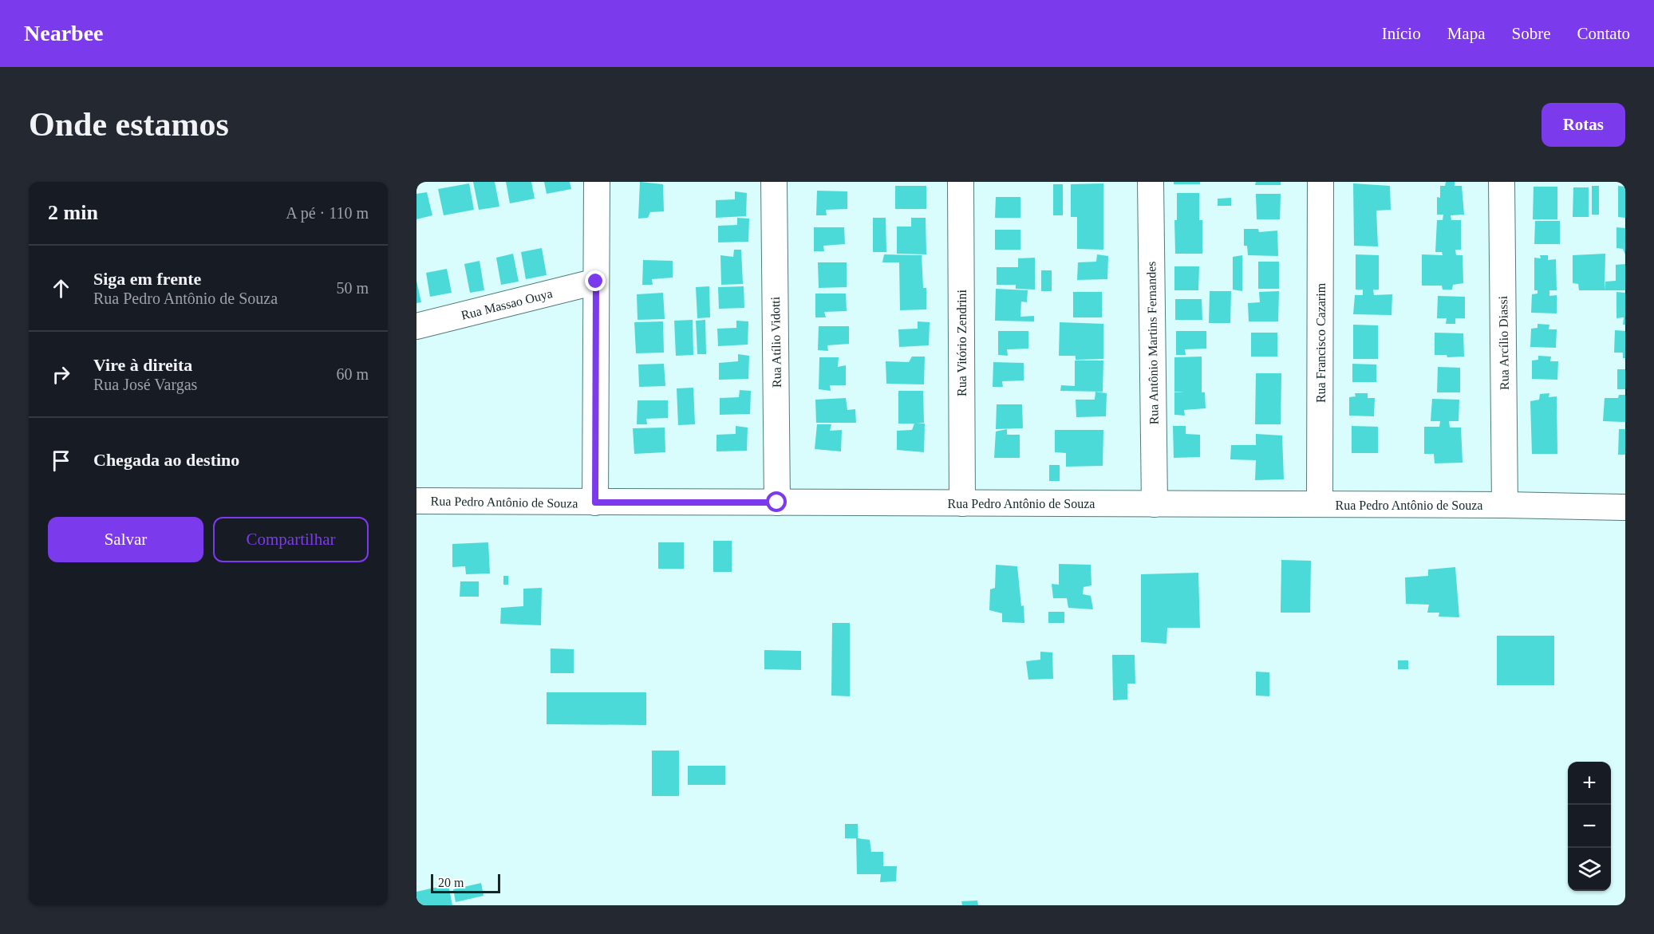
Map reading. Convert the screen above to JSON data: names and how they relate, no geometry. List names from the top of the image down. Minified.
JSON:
{"streets":{"street":["Rua Massao Ouya","Rua Atílio Vidotti","Rua Vitório Zendrini","Rua Antônio Martins Fernandes","Rua Francisco Cazarim","Rua Arcílio Diassi","Rua Pedro Antônio de Souza"]},"crossings":[["Rua Atílio Vidotti","Rua Pedro Antônio de Souza"],["Rua Vitório Zendrini","Rua Pedro Antônio de Souza"],["Rua Antônio Martins Fernandes","Rua Pedro Antônio de Souza"],["Rua Francisco Cazarim","Rua Pedro Antônio de Souza"],["Rua Arcílio Diassi","Rua Pedro Antônio de Souza"]],"scale_bar":"20 m","page":{"header":"Nearbee","nav":["Início","Mapa","Sobre","Contato"],"buttons":["Rotas",["Salvar","Compartilhar"]],"title":"Onde estamos","heading":["2 min","A pé · 110 m"],"list":[["Siga em frente","Rua Pedro Antônio de Souza","50 m"],["Vire à direita","Rua José Vargas","60 m"],"Chegada ao destino"],"map_buttons":["+","−"],"scale":"20 m"}}
